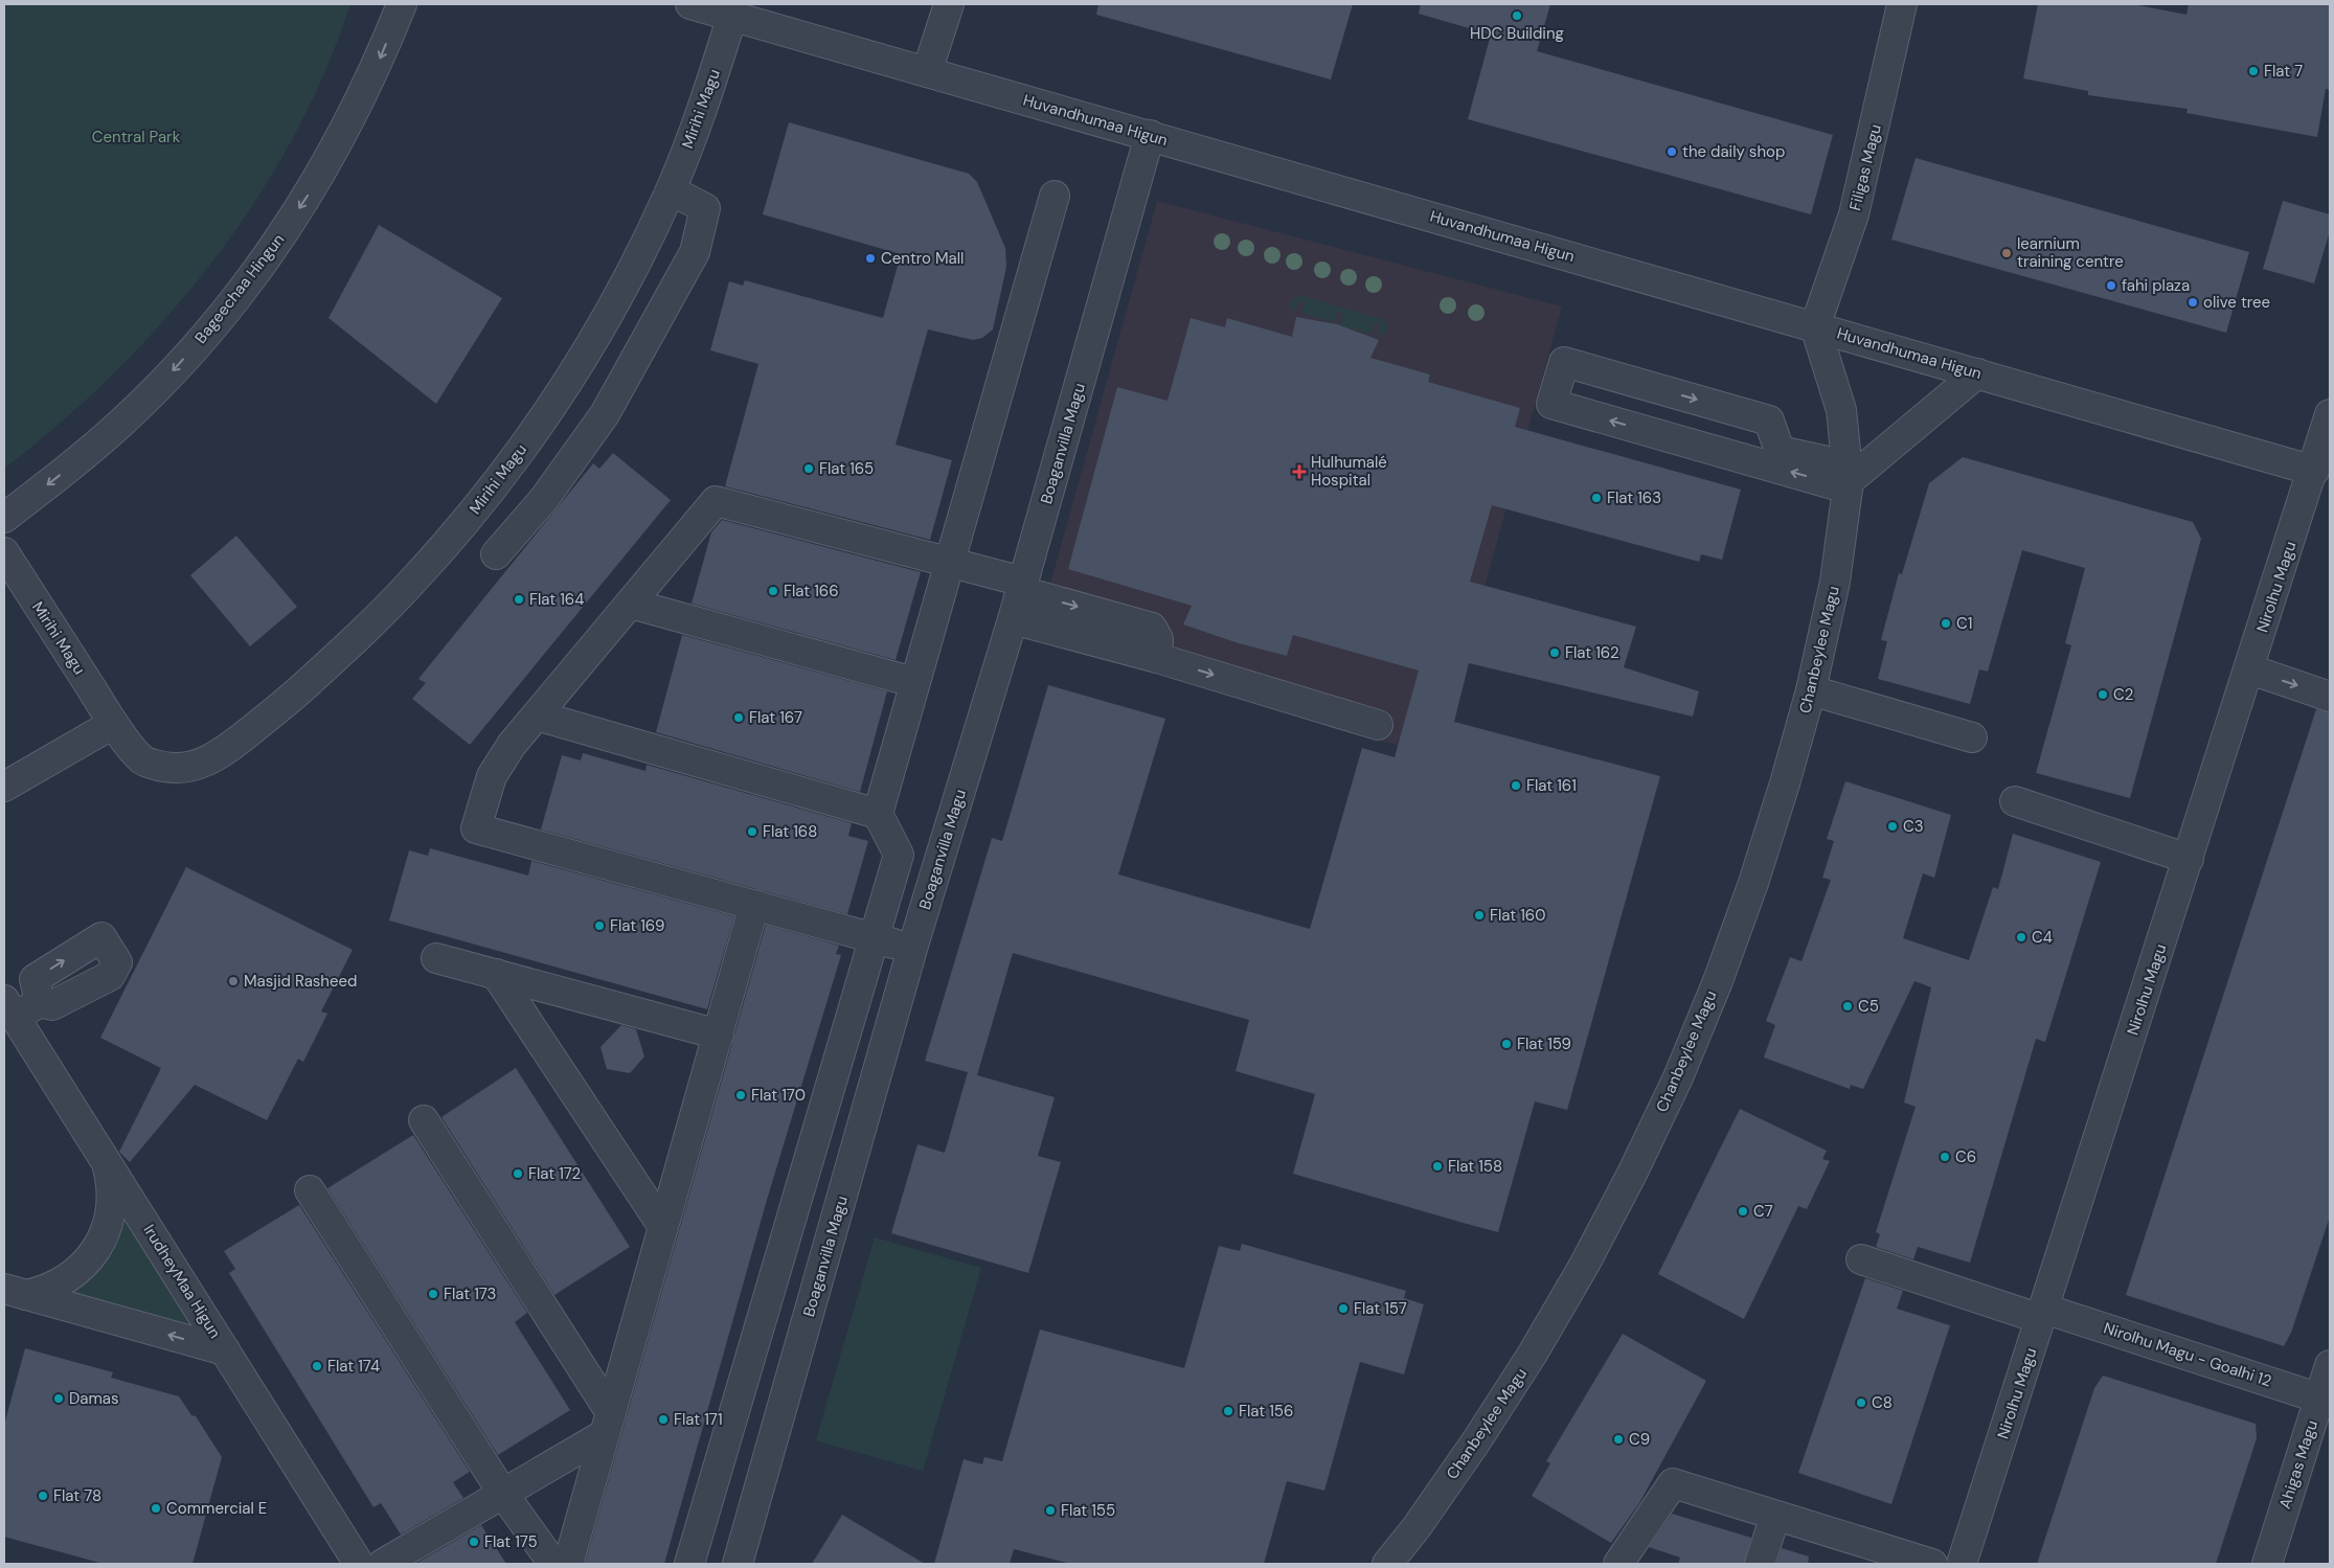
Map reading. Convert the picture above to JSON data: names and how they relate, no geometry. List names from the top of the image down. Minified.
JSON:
{"streets":{"street":["Mirihi Magu","Huvandhumaa Higun","Filigas Magu","Bageechaa Hingun","Boaganvilla Magu","Nirolhu Magu","Chanbeylee Magu","IrudheyMaa Higun","Nirolhu Magu - Goalhi 12","Ahigas Magu"]},"crossings":[["Mirihi Magu","Huvandhumaa Higun"],["Huvandhumaa Higun","Filigas Magu"],["Huvandhumaa Higun","Boaganvilla Magu"],["Huvandhumaa Higun","Nirolhu Magu"],["Huvandhumaa Higun","Chanbeylee Magu"],["Filigas Magu","Chanbeylee Magu"],["Nirolhu Magu","Nirolhu Magu - Goalhi 12"],["Nirolhu Magu - Goalhi 12","Ahigas Magu"]],"one_way":["Bageechaa Hingun"],"parks":["Central Park"],"places":{"other":["HDC Building","Flat 7","the daily shop","learnium training centre","Centro Mall","fahi plaza","olive tree","Flat 165","Flat 163","Flat 166","Flat 164","C1","Flat 162","C2","Flat 167","Flat 161","C3","Flat 168","Flat 160","Flat 169","C4","Masjid Rasheed","C5","Flat 159","Flat 170","C6","Flat 158","Flat 172","C7","Flat 173","Flat 157","Flat 174","Damas","C8","Flat 156","Flat 171","C9","Flat 78","Commercial E","Flat 155","Flat 175"],"health":["Hulhumalé Hospital"]}}
